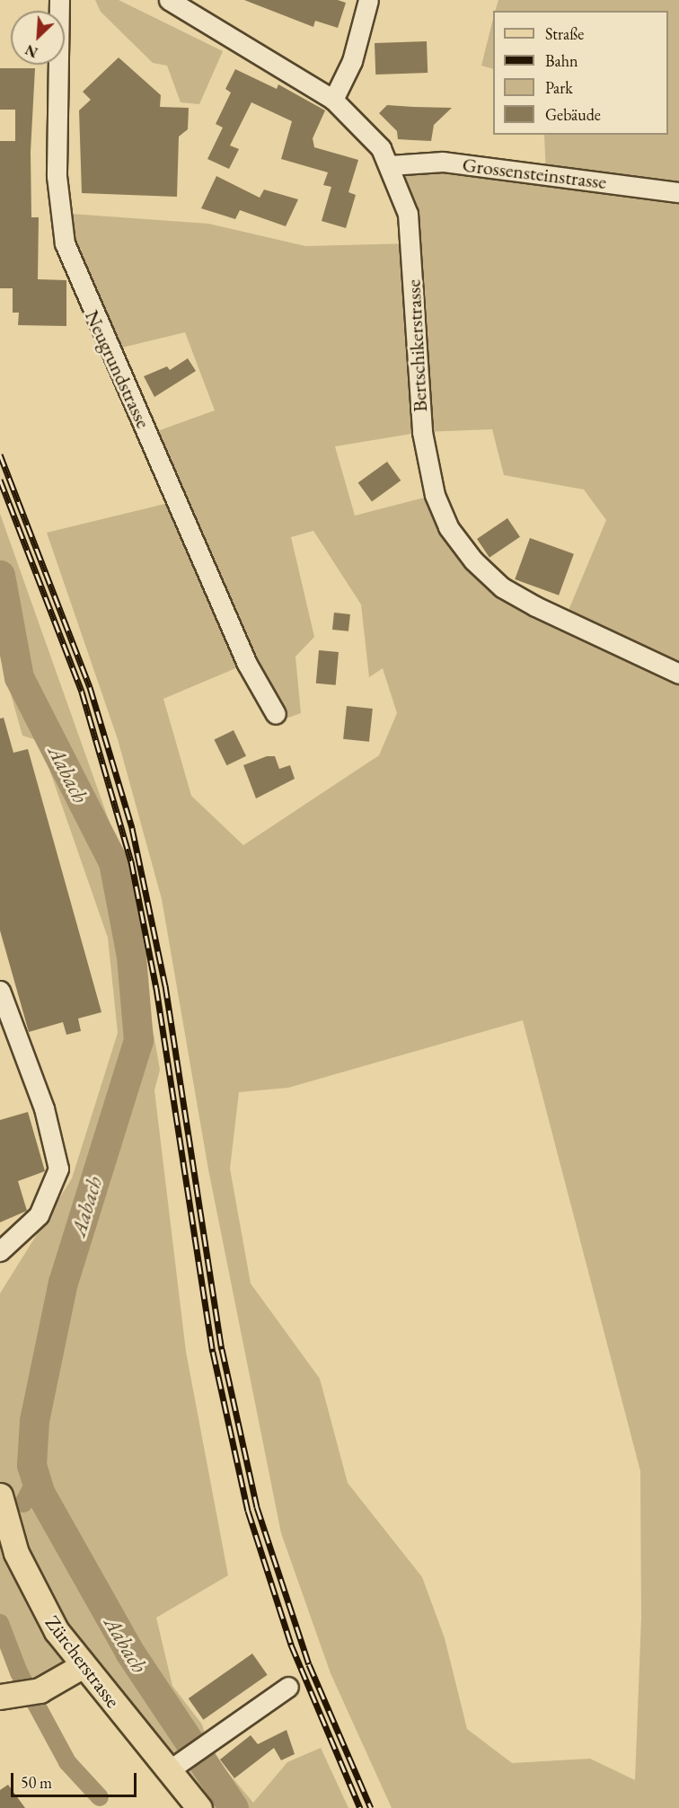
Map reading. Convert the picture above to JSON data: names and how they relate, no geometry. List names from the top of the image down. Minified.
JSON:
{"streets":{"main road":["Zürcherstrasse"],"street":["Grossensteinstrasse","Bertschikerstrasse","Neugrundstrasse"]},"crossings":[["Grossensteinstrasse","Bertschikerstrasse"]],"water":["Aabach"],"legend":["Straße","Bahn","Park","Gebäude"],"scale_bar":"50 m","north":"bottom left"}
